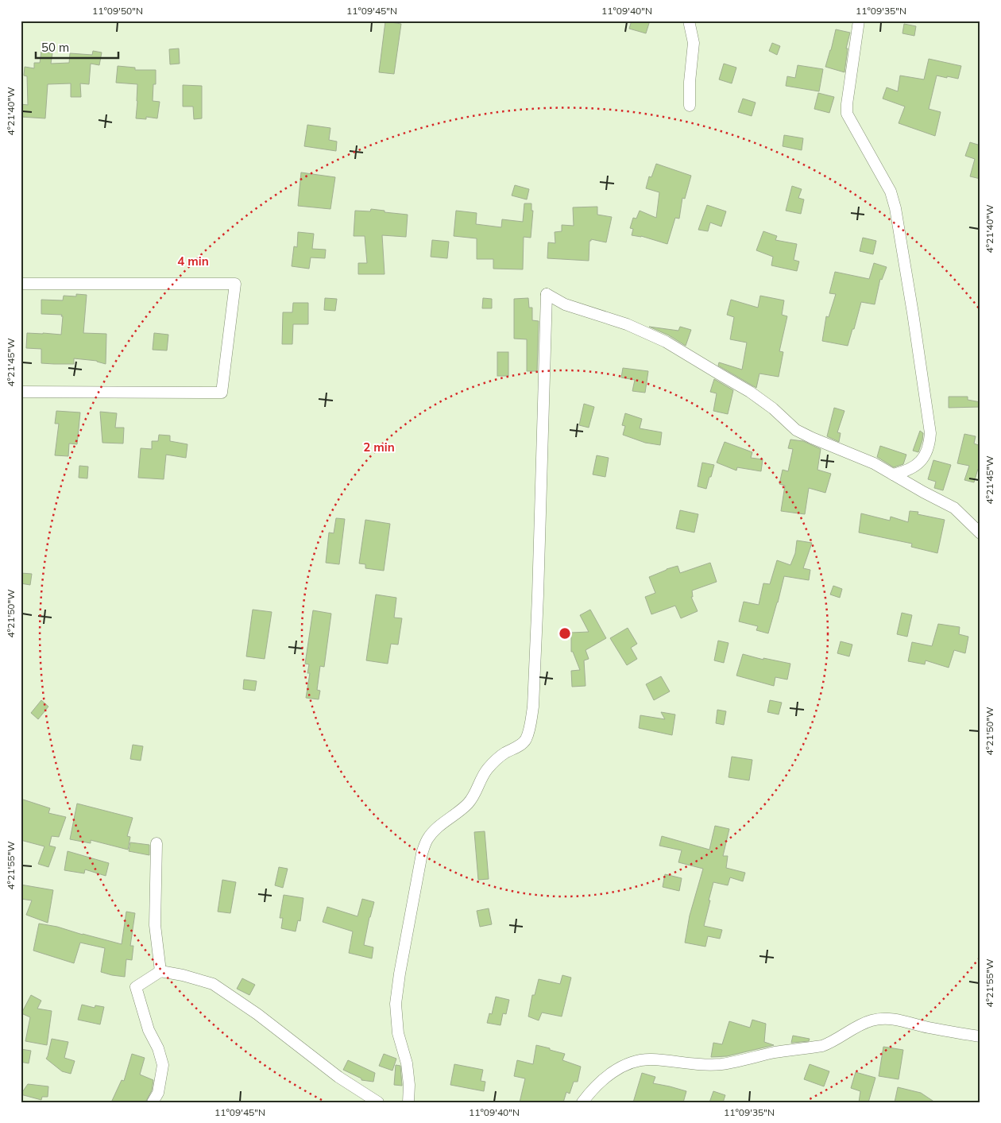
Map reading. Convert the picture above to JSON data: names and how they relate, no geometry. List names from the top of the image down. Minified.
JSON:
{"scale_bar":"50 m","coordinates":["11°09'50\"N","11°09'45\"N","11°09'40\"N","11°09'35\"N","4°21'40\"W","4°21'45\"W","4°21'50\"W","4°21'55\"W"],"rings":["4 min","2 min"]}
